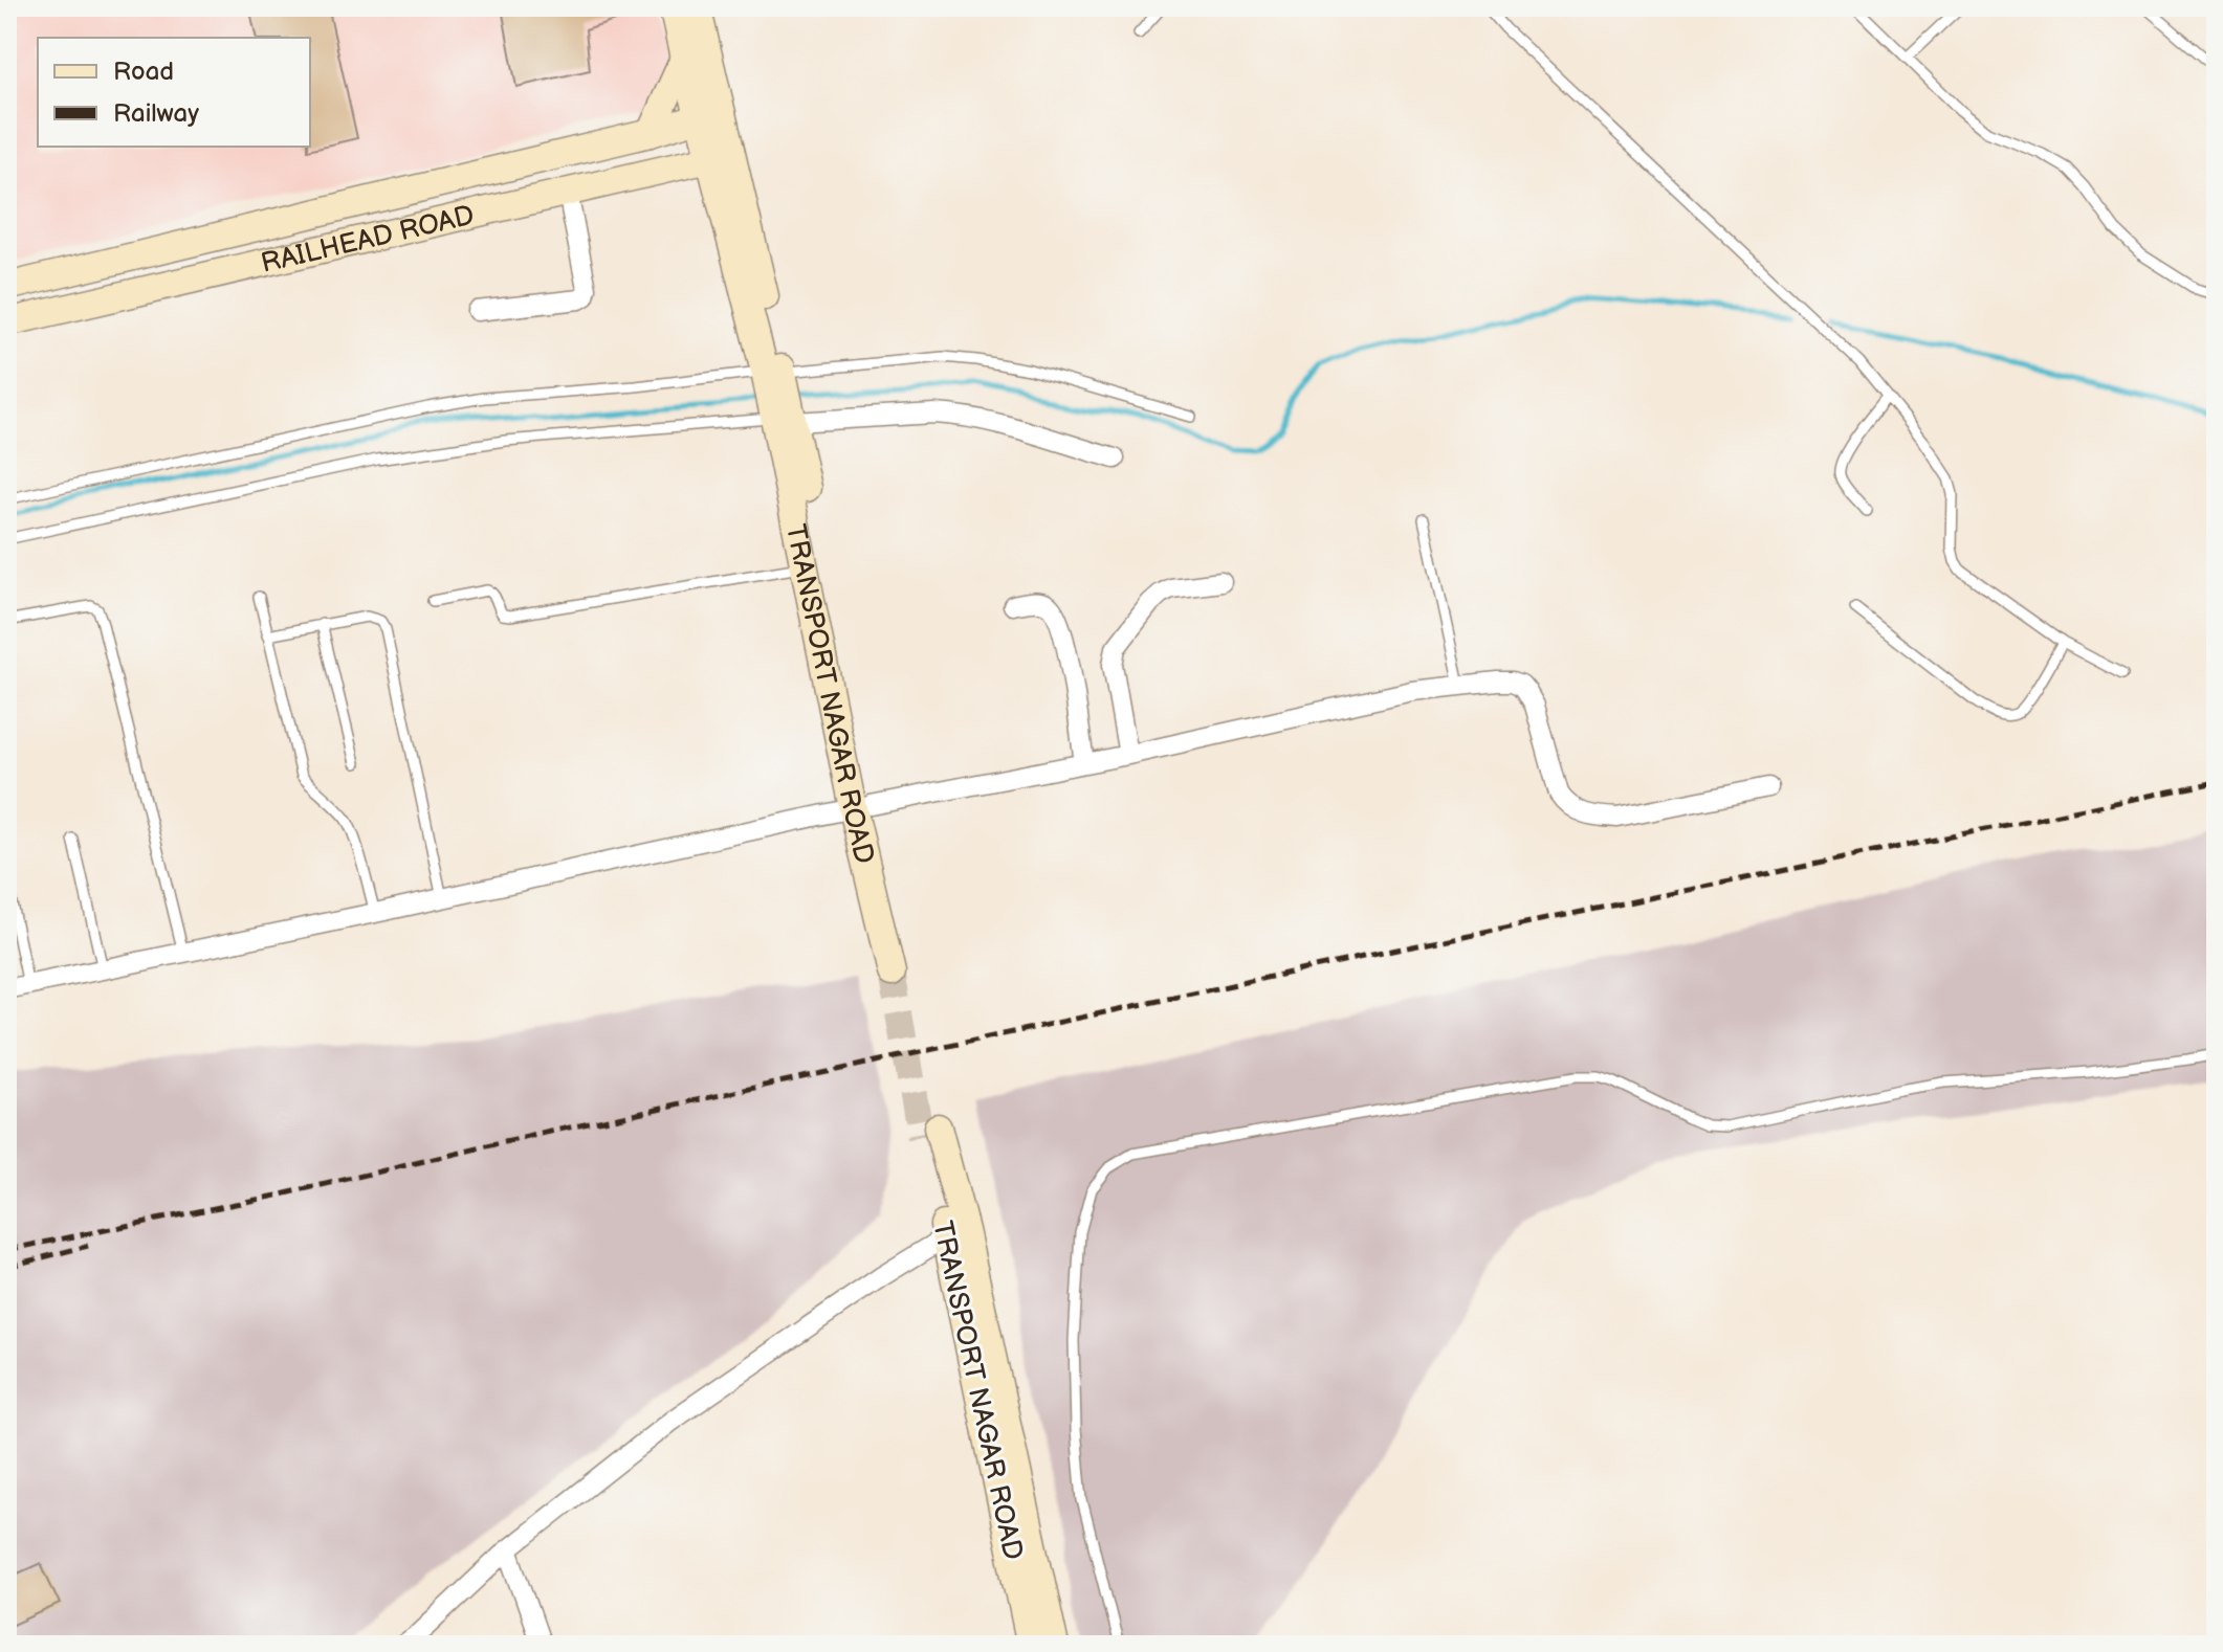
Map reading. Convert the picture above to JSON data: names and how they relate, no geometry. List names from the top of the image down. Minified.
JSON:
{"streets":{"main road":["RAILHEAD ROAD","TRANSPORT NAGAR ROAD"]},"legend":["Road","Railway"]}
